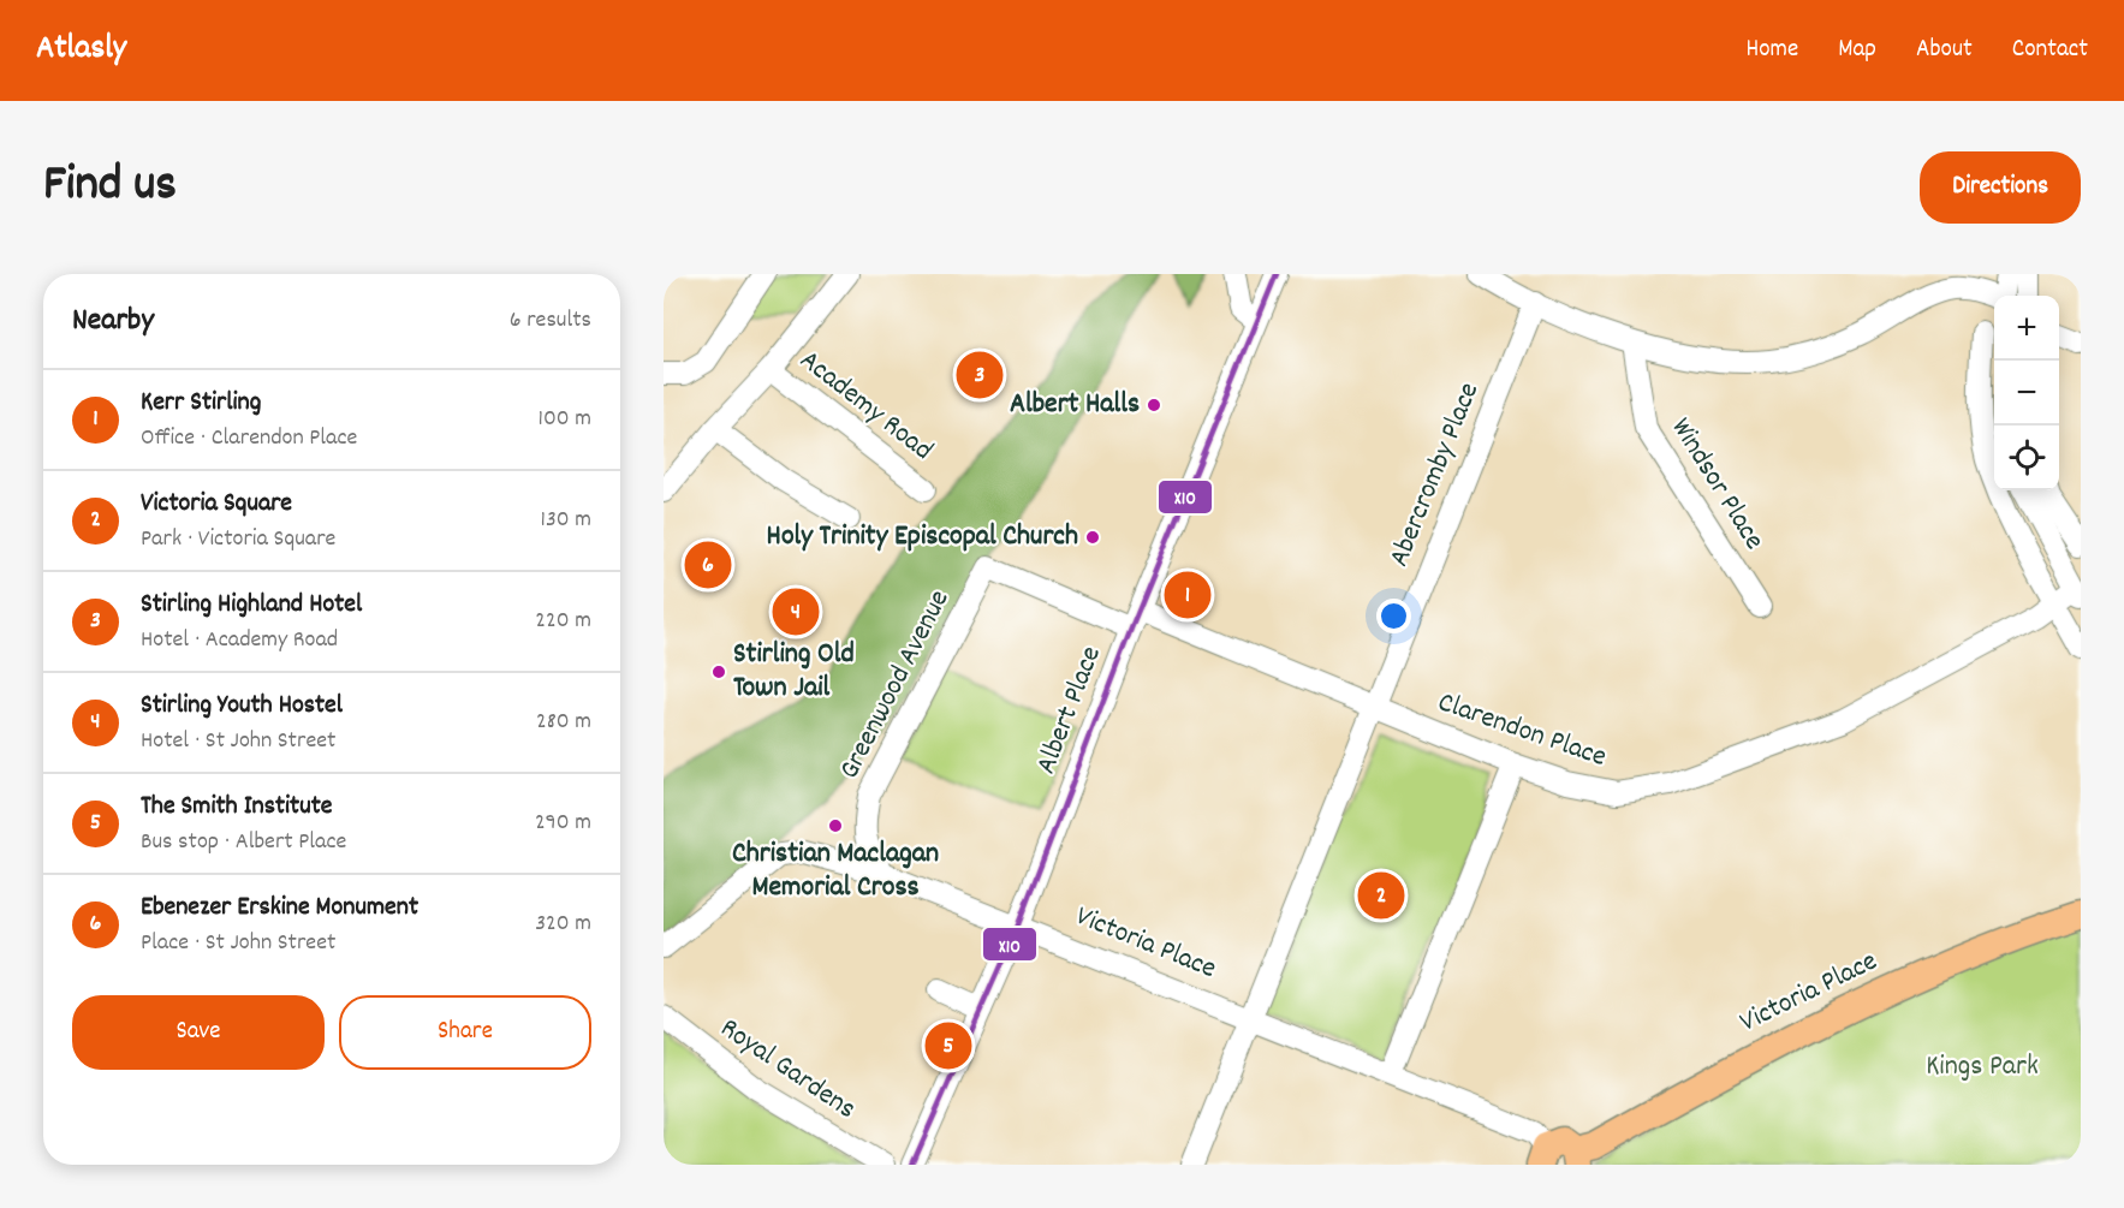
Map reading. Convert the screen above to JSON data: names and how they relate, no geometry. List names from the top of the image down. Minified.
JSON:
{"streets":{"main road":["Victoria Place"],"street":["Academy Road","Abercromby Place","Windsor Place","Greenwood Avenue","Albert Place","Clarendon Place","Royal Gardens"]},"crossings":[["Abercromby Place","Clarendon Place"],["Abercromby Place","Victoria Place"],["Greenwood Avenue","Clarendon Place"],["Greenwood Avenue","Victoria Place"],["Albert Place","Clarendon Place"],["Albert Place","Victoria Place"]],"parks":["Kings Park"],"places":["Albert Halls","Holy Trinity Episcopal Church","Stirling Old Town Jail","Christian Maclagan Memorial Cross"],"lines":["transit line X10"],"page":{"header":"Atlasly","nav":["Home","Map","About","Contact"],"title":"Find us","buttons":["Directions",["Save","Share"]],"heading":["Nearby","6 results"],"map_buttons":["+","−"],"pins":["3","6","1","4","2","5"],"list":[{"mark":"1","name":"Kerr Stirling","note":"Office · Clarendon Place","value":"100 m"},{"mark":"2","name":"Victoria Square","note":"Park · Victoria Square","value":"130 m"},{"mark":"3","name":"Stirling Highland Hotel","note":"Hotel · Academy Road","value":"220 m"},{"mark":"4","name":"Stirling Youth Hostel","note":"Hotel · St John Street","value":"280 m"},{"mark":"5","name":"The Smith Institute","note":"Bus stop · Albert Place","value":"290 m"},{"mark":"6","name":"Ebenezer Erskine Monument","note":"Place · St John Street","value":"320 m"}]}}
